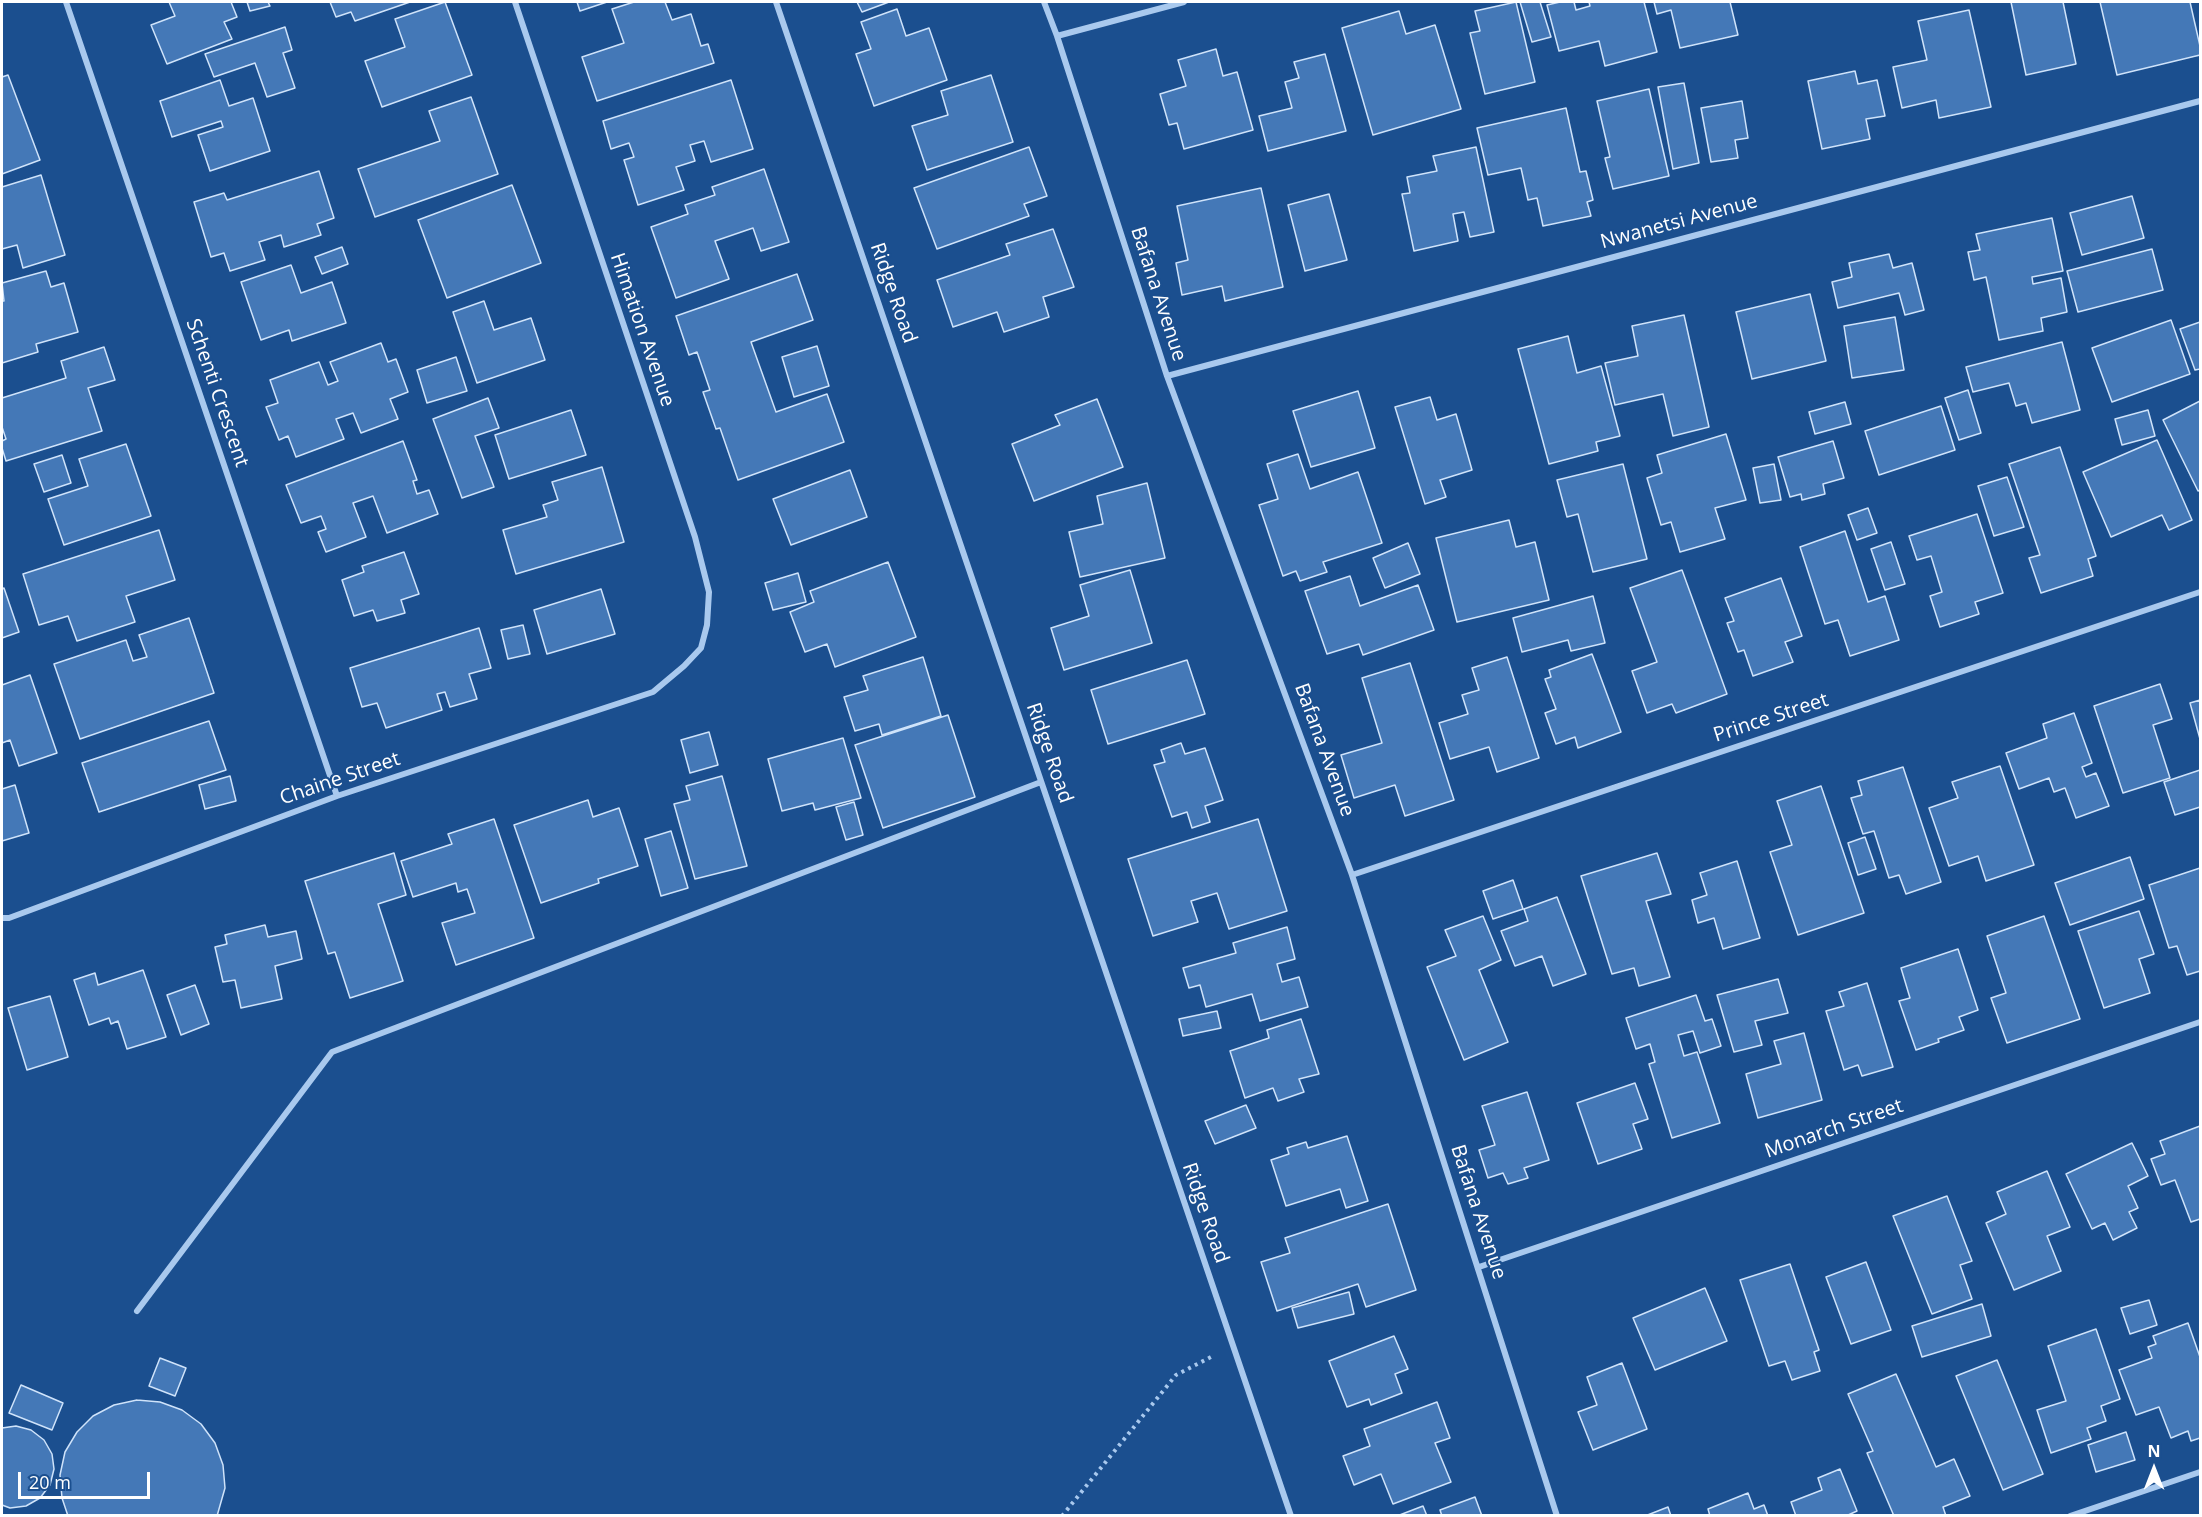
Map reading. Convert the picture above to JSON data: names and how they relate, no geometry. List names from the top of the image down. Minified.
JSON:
{"streets":{"street":["Nwanetsi Avenue","Ridge Road","Bafana Avenue","Himation Avenue","Schenti Crescent","Prince Street","Chaine Street","Monarch Street"]},"crossings":[["Nwanetsi Avenue","Bafana Avenue"],["Bafana Avenue","Prince Street"],["Bafana Avenue","Monarch Street"],["Himation Avenue","Chaine Street"],["Schenti Crescent","Chaine Street"]],"scale_bar":"20 m","north":"top"}
